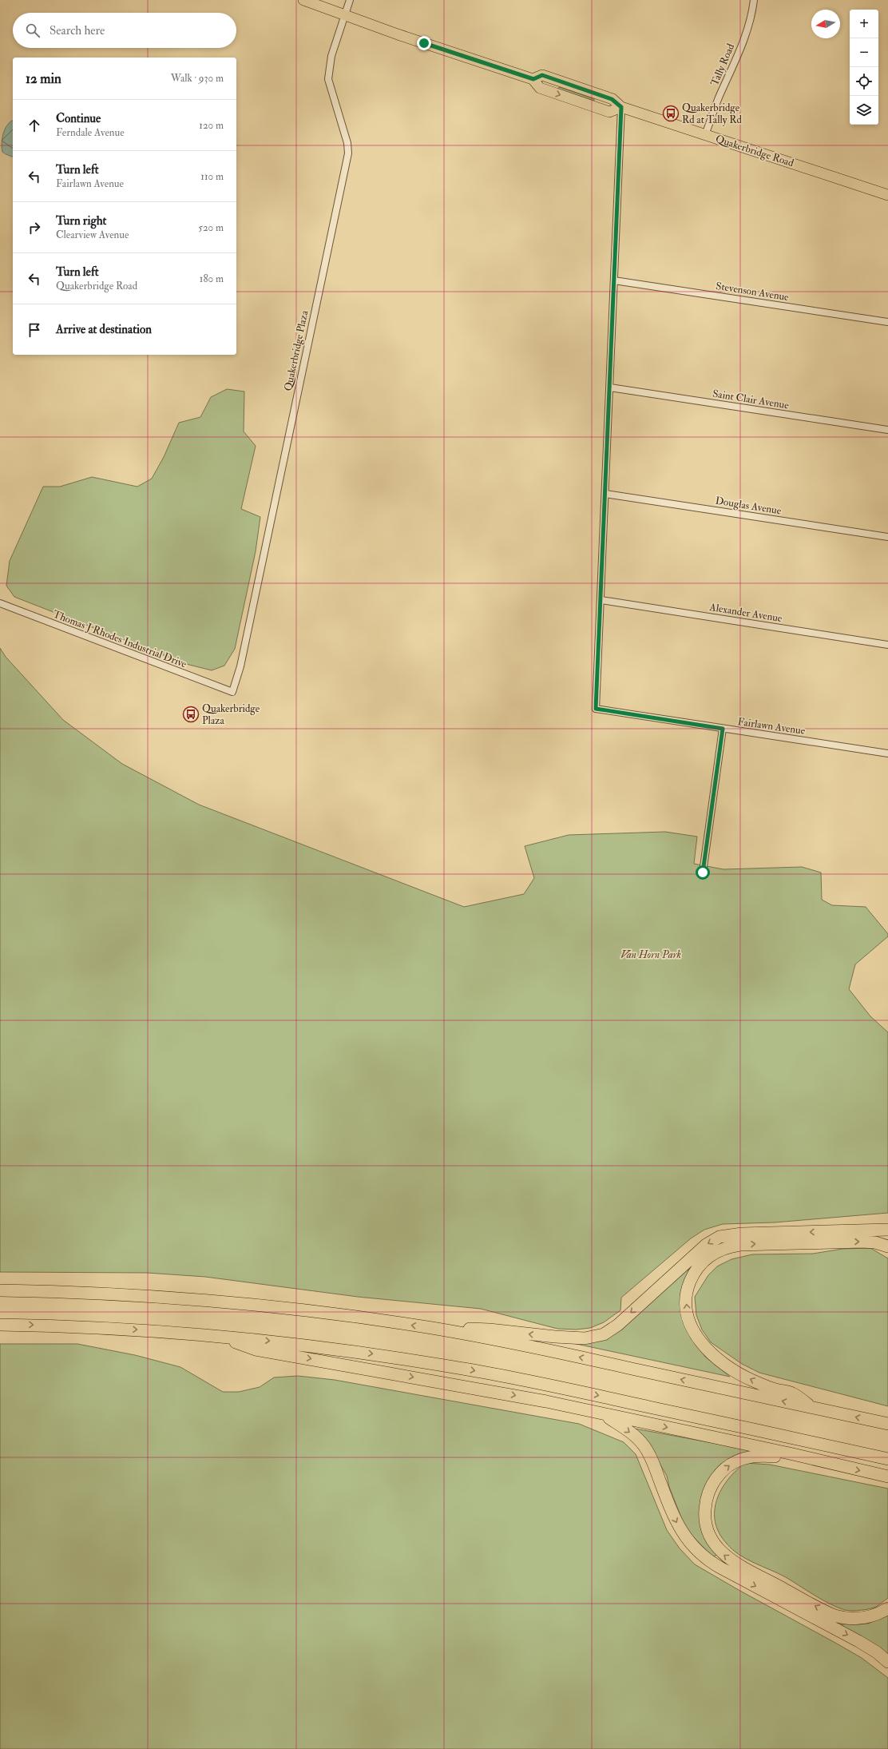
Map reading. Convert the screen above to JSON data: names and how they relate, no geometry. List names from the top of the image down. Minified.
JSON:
{"streets":{"main road":["Quakerbridge Road"],"street":["Tally Road","Stevenson Avenue","Quakerbridge Plaza","Saint Clair Avenue","Douglas Avenue","Alexander Avenue","Thomas J Rhodes Industrial Drive","Fairlawn Avenue"]},"crossings":[["Tally Road","Quakerbridge Road"],["Quakerbridge Road","Quakerbridge Plaza"],["Quakerbridge Plaza","Thomas J Rhodes Industrial Drive"],["Alexander Avenue","Fairlawn Avenue"]],"parks":["Van Horn Park"],"places":{"bus stop":["Quakerbridge Rd at Tally Rd","Quakerbridge Plaza"]},"north":"left","page":{"map_buttons":["+","−"],"search":"Search here","heading":["12 min","Walk · 930 m"],"list":[["Continue","Ferndale Avenue","120 m"],["Turn left","Fairlawn Avenue","110 m"],["Turn right","Clearview Avenue","520 m"],["Turn left","Quakerbridge Road","180 m"],"Arrive at destination"]}}
